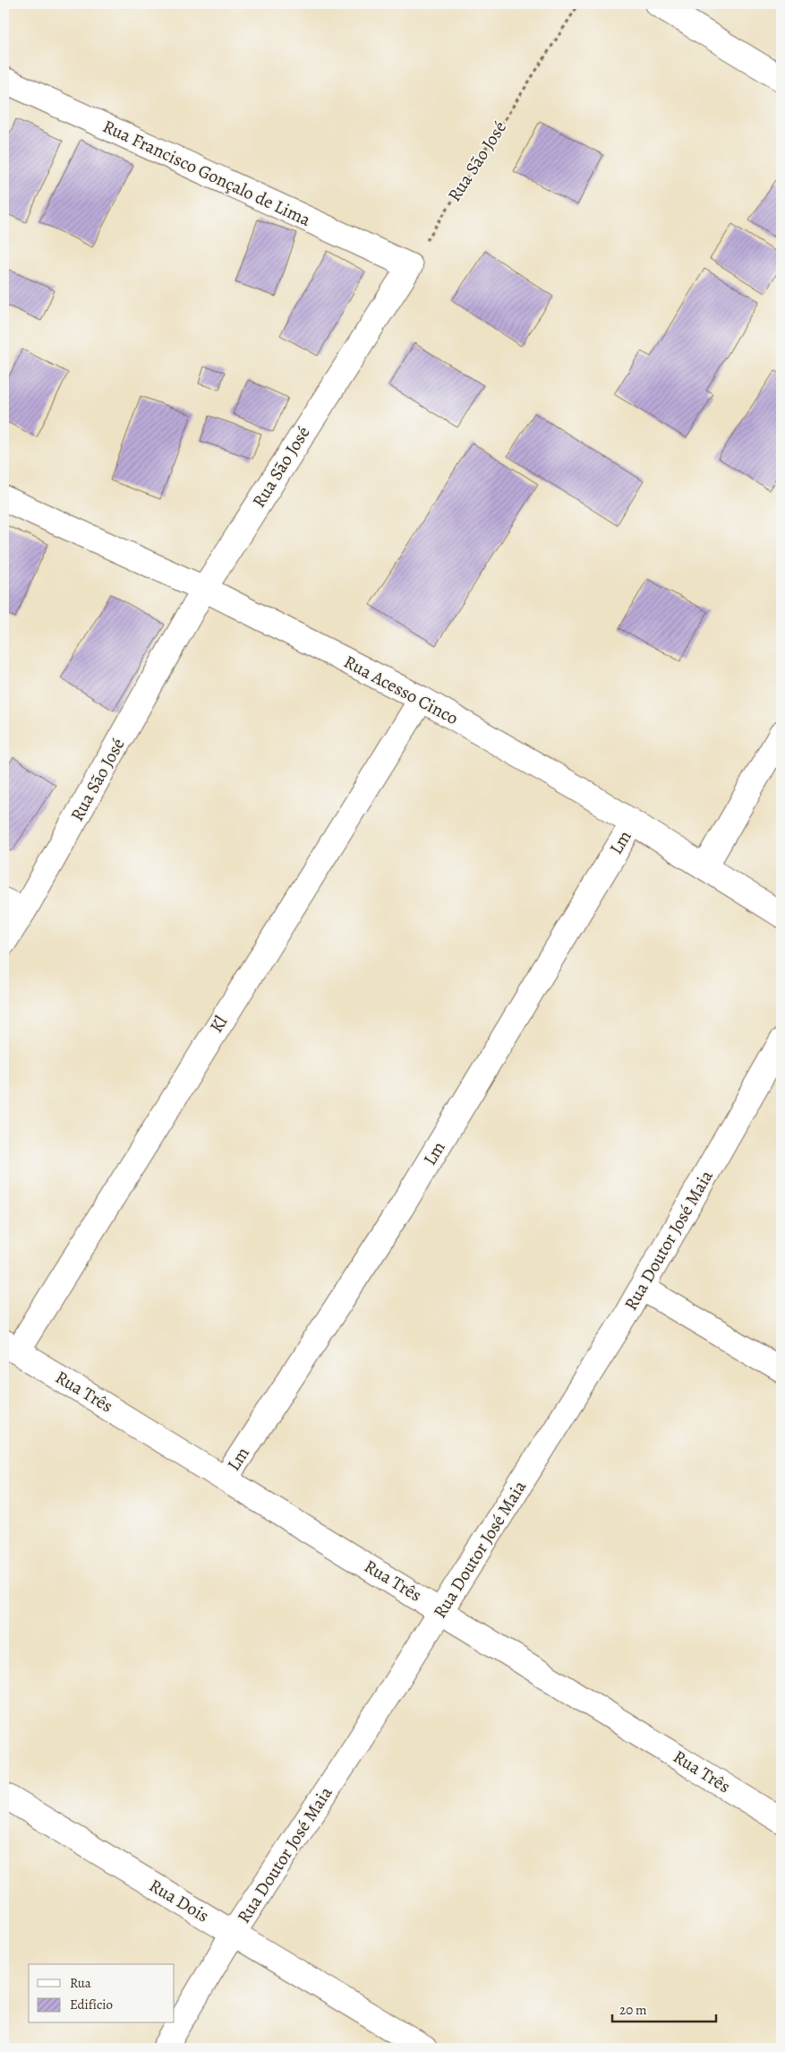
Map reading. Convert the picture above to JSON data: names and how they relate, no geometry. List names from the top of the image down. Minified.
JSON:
{"streets":{"street":["Rua São José","Rua Francisco Gonçalo de Lima","Rua Acesso Cinco","Lm","Kl","Rua Doutor José Maia","Rua Três","Rua Dois"]},"crossings":[["Rua São José","Rua Francisco Gonçalo de Lima"],["Rua São José","Rua Acesso Cinco"],["Rua Acesso Cinco","Lm"],["Rua Acesso Cinco","Kl"],["Lm","Rua Três"],["Kl","Rua Três"],["Rua Doutor José Maia","Rua Três"],["Rua Doutor José Maia","Rua Dois"]],"legend":["Rua","Edifício"],"scale_bar":"20 m"}
